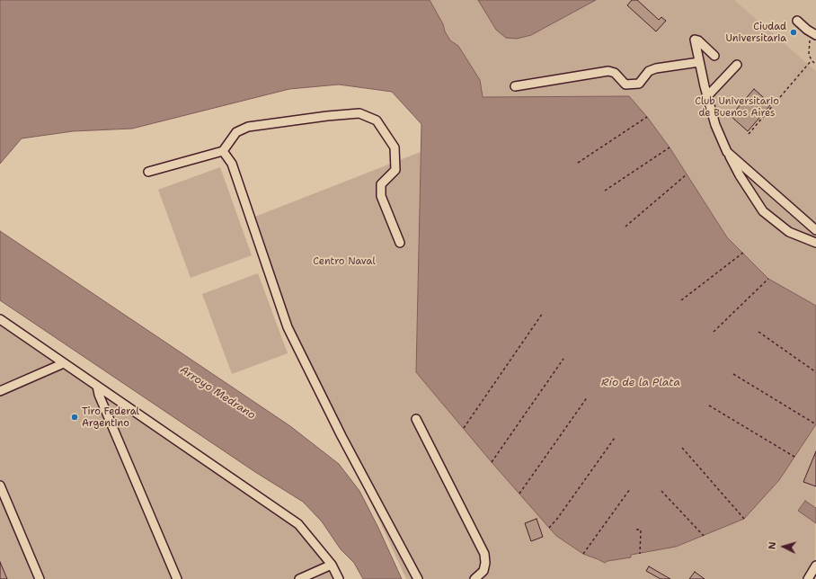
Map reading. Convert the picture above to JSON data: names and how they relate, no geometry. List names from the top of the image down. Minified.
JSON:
{"water":["Río de la Plata","Arroyo Medrano"],"parks":["Club Universitario de Buenos Aires","Centro Naval"],"places":["Ciudad Universitaria","Tiro Federal Argentino"],"north":"left"}
